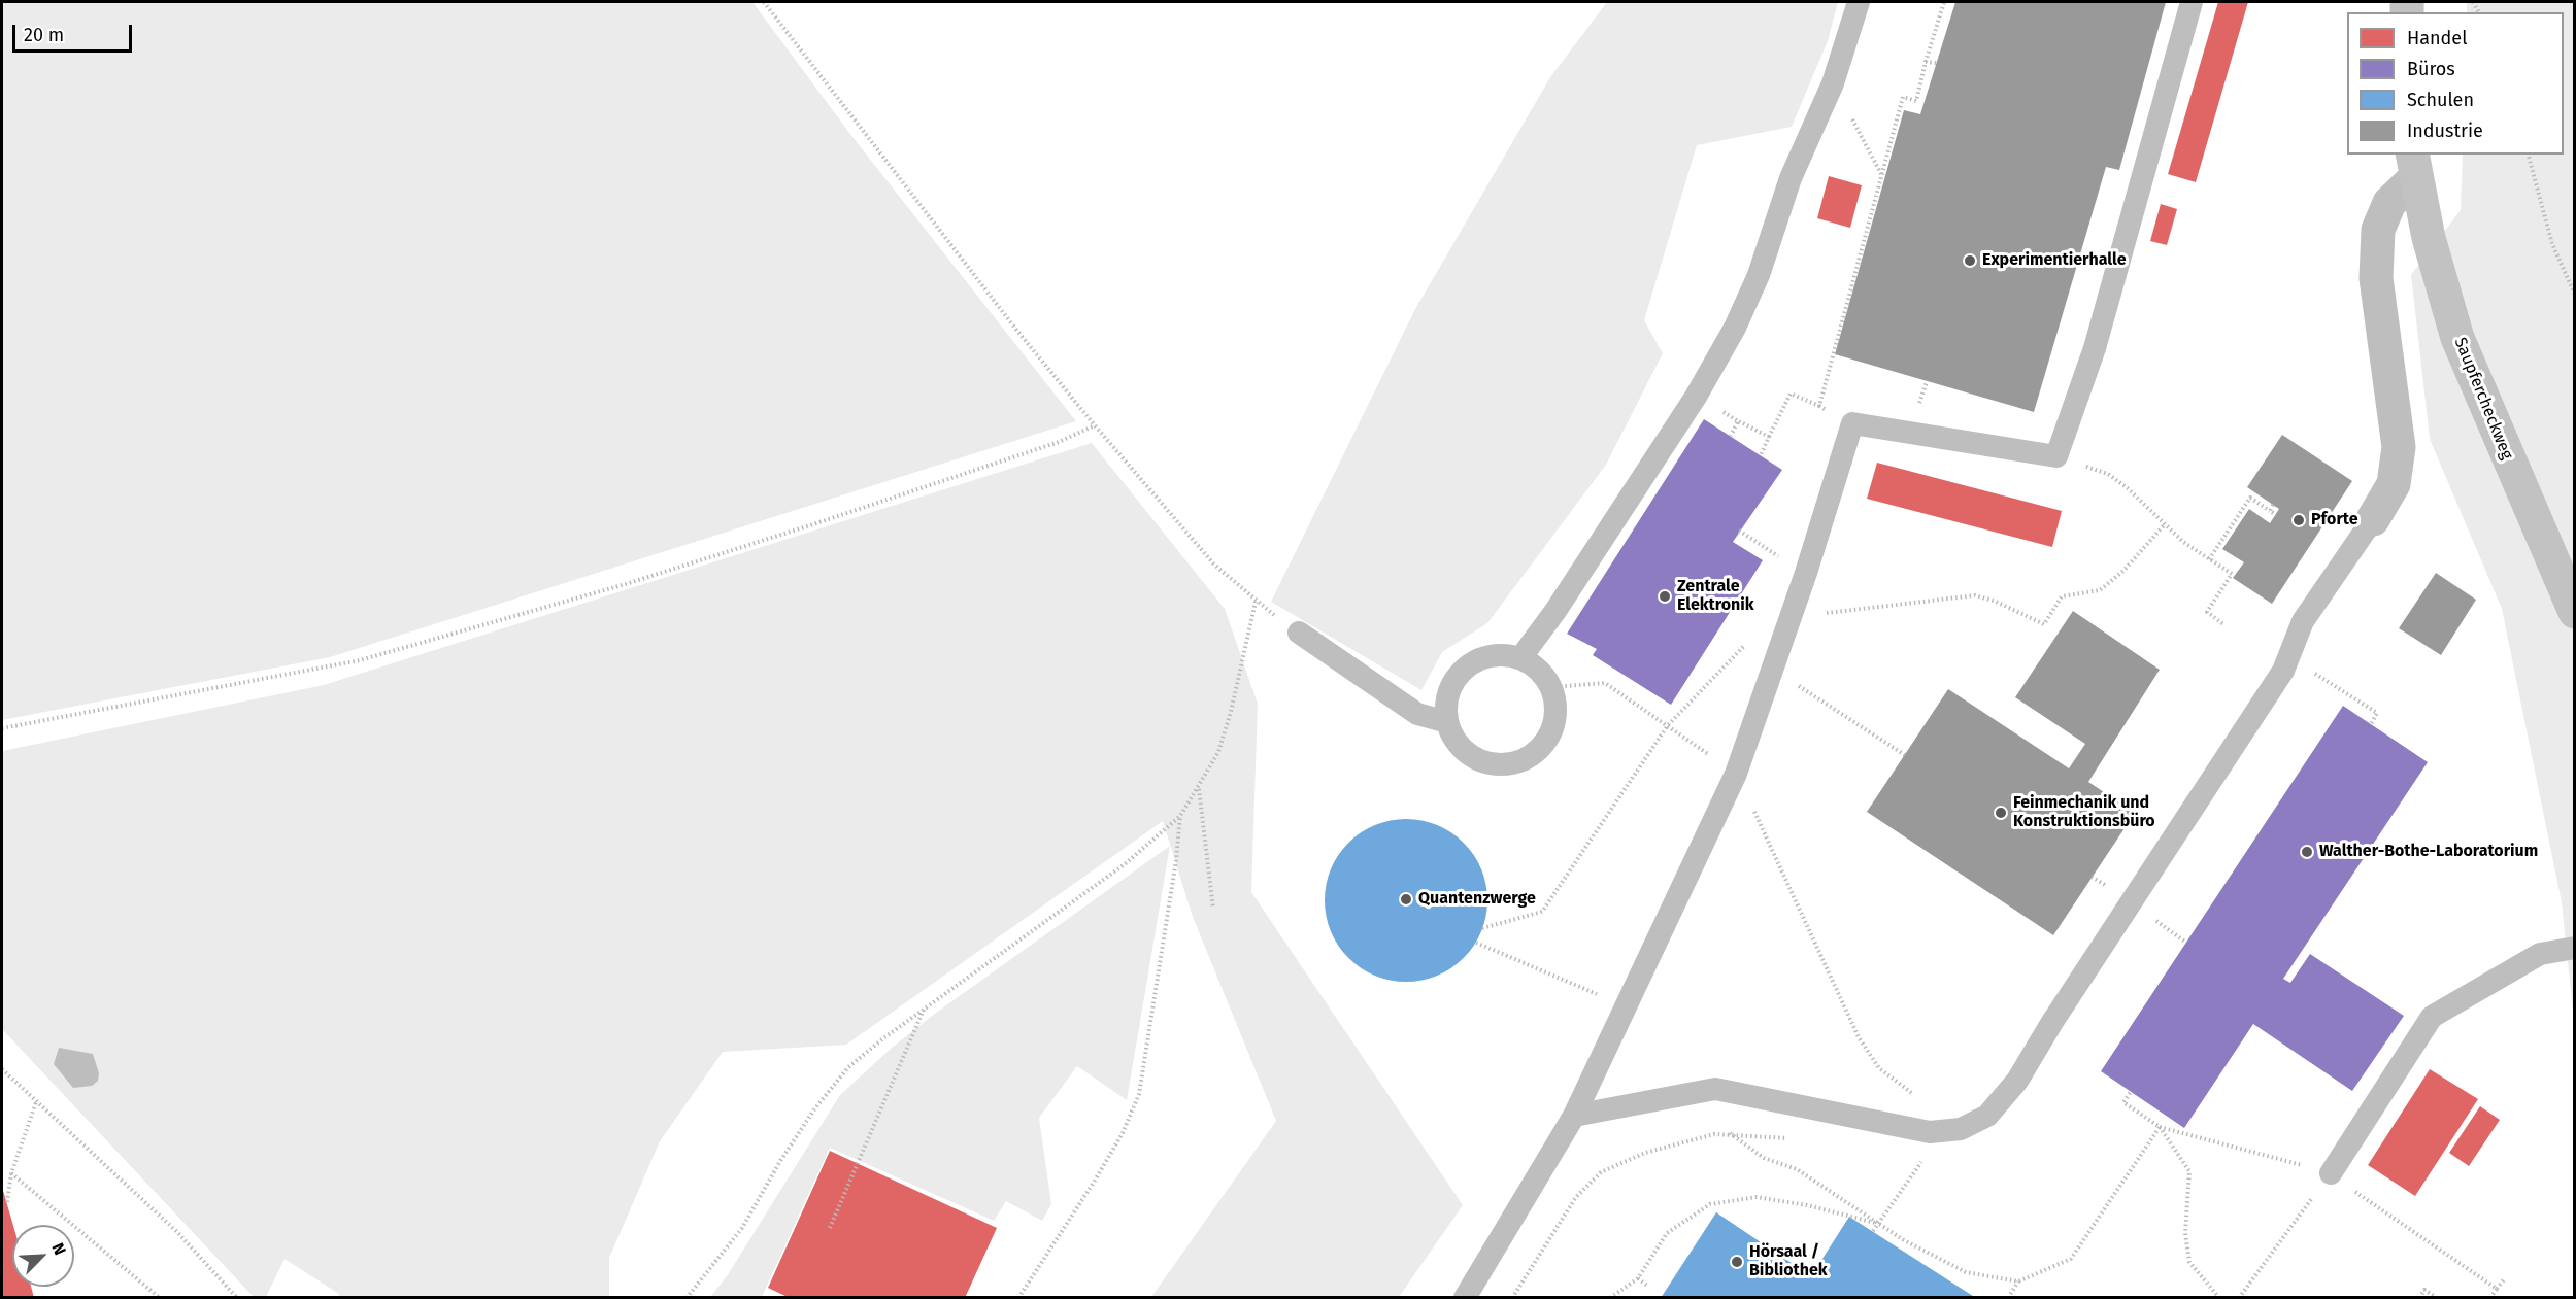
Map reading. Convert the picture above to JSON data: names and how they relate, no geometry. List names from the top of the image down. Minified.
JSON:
{"streets":{"street":["Saupfercheckweg"]},"places":["Experimentierhalle","Pforte","Zentrale Elektronik","Feinmechanik und Konstruktionsbüro","Walther-Bothe-Laboratorium","Quantenzwerge","Hörsaal / Bibliothek"],"legend":["Handel","Büros","Schulen","Industrie"],"scale_bar":"20 m","north":"top right"}
